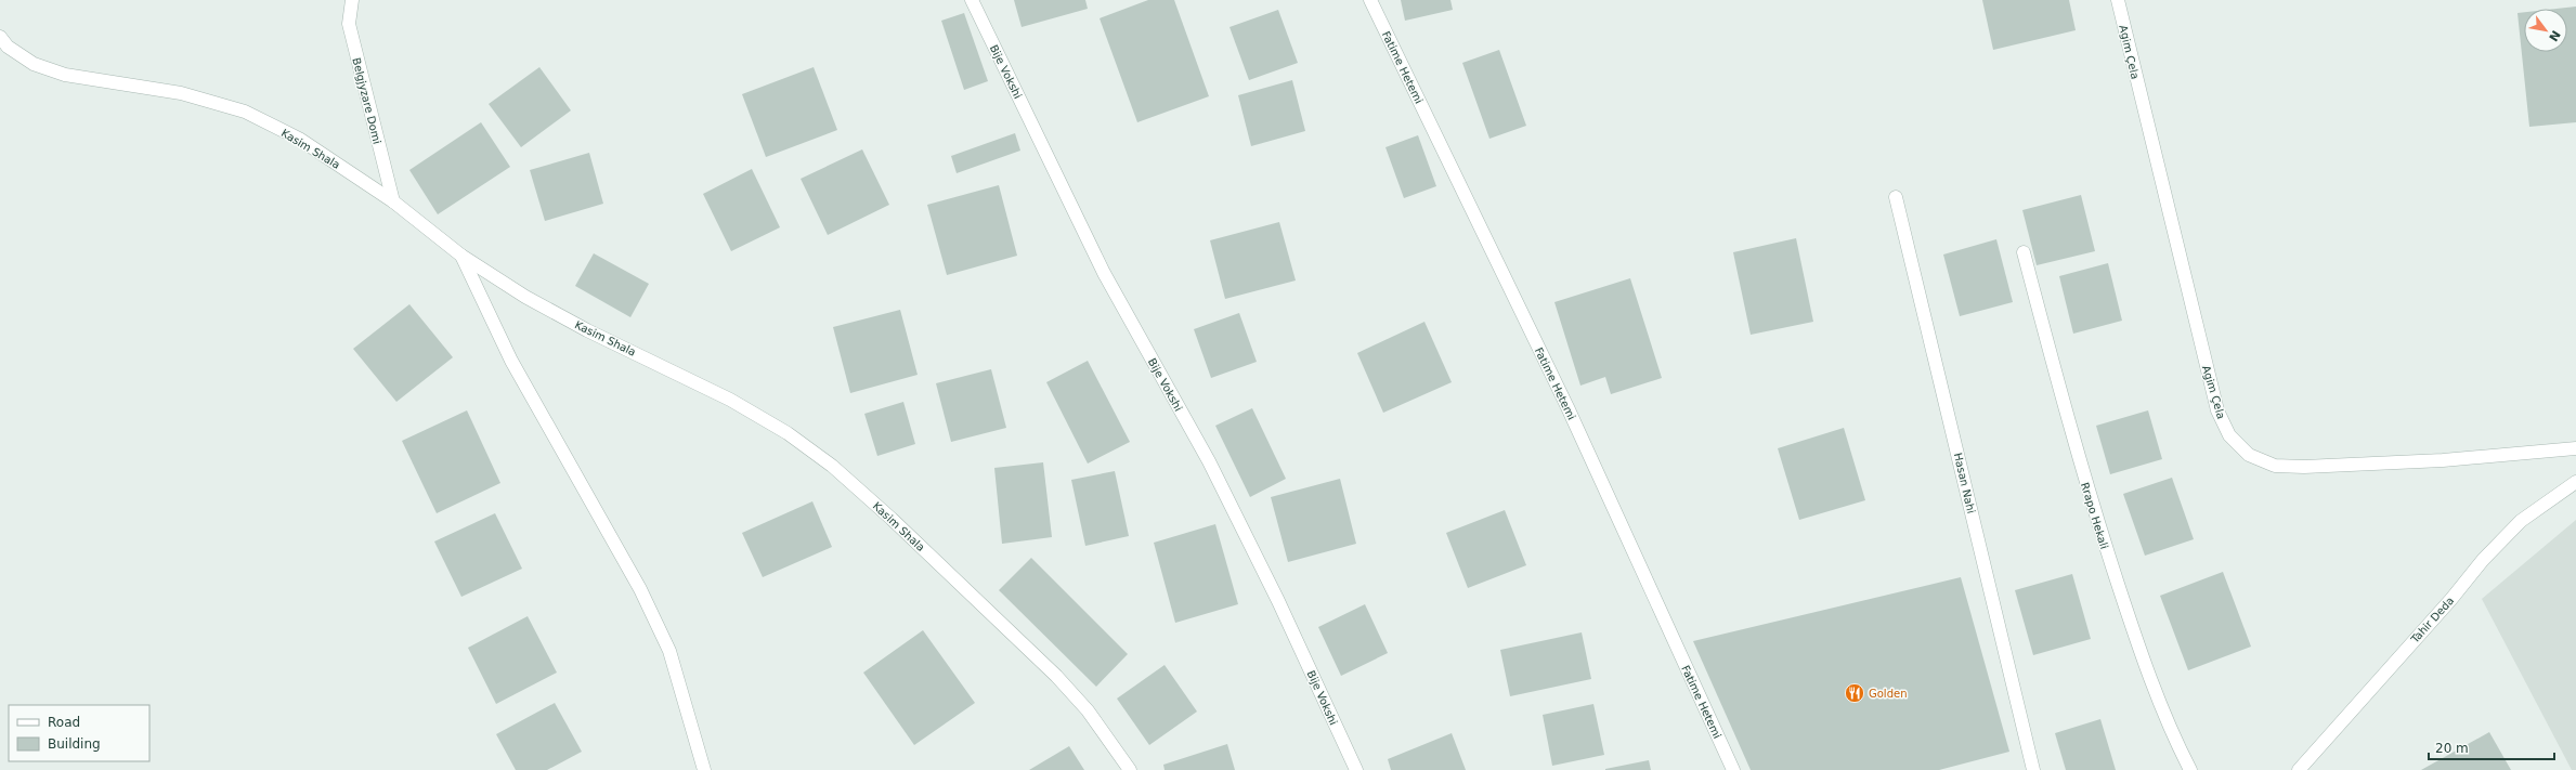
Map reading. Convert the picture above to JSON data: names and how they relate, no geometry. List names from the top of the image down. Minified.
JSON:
{"streets":{"street":["Agim Çela","Fatime Hetemi","Bije Vokshi","Belgjyzare Domi","Kasim Shala","Hasan Nahi","Rrapo Hekali","Tahir Deda"]},"crossings":[["Belgjyzare Domi","Kasim Shala"]],"places":{"restaurant":["Golden"]},"legend":["Road","Building"],"scale_bar":"20 m","north":"bottom right"}
